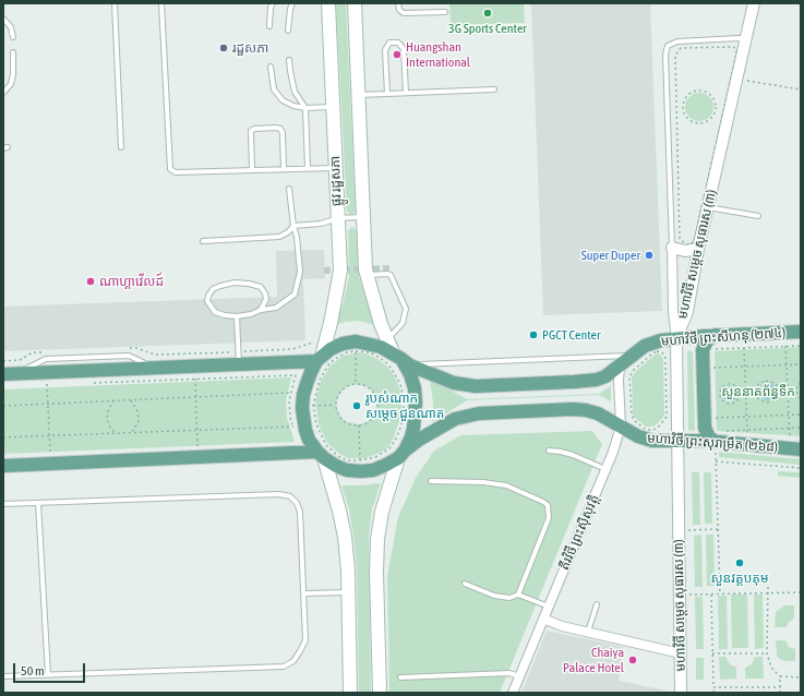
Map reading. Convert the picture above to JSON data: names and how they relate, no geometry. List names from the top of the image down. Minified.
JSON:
{"streets":{"main road":["ផ្លូវ រដ្ឋសភា","មហាវិថី ព្រះសីហនុ (២៧៤)","មហាវិថី ព្រះសុរាម្រឹត (២៦៨)"],"street":["មហាវិថី សម្តេច សុធារស (៣)","តីរវិថី ព្រះស៊ីសុវត្តិ"]},"crossings":[["ផ្លូវ រដ្ឋសភា","មហាវិថី ព្រះសីហនុ (២៧៤)"],["មហាវិថី សម្តេច សុធារស (៣)","មហាវិថី ព្រះសីហនុ (២៧៤)"],["មហាវិថី សម្តេច សុធារស (៣)","មហាវិថី ព្រះសុរាម្រឹត (២៦៨)"],["មហាវិថី ព្រះសីហនុ (២៧៤)","តីរវិថី ព្រះស៊ីសុវត្តិ"],["មហាវិថី ព្រះសុរាម្រឹត (២៦៨)","តីរវិថី ព្រះស៊ីសុវត្តិ"]],"parks":["សួននាគព័ន្ធទឹក"],"places":["3G Sports Center","រដ្ឋសភា","Huangshan International","Super Duper","ណាហ្គាវើលដ៍","PGCT Center","រូបសំណាក សម្ដេច ជួនណាត","សួនវត្តបតុម","Chaiya Palace Hotel"],"scale_bar":"50 m"}
